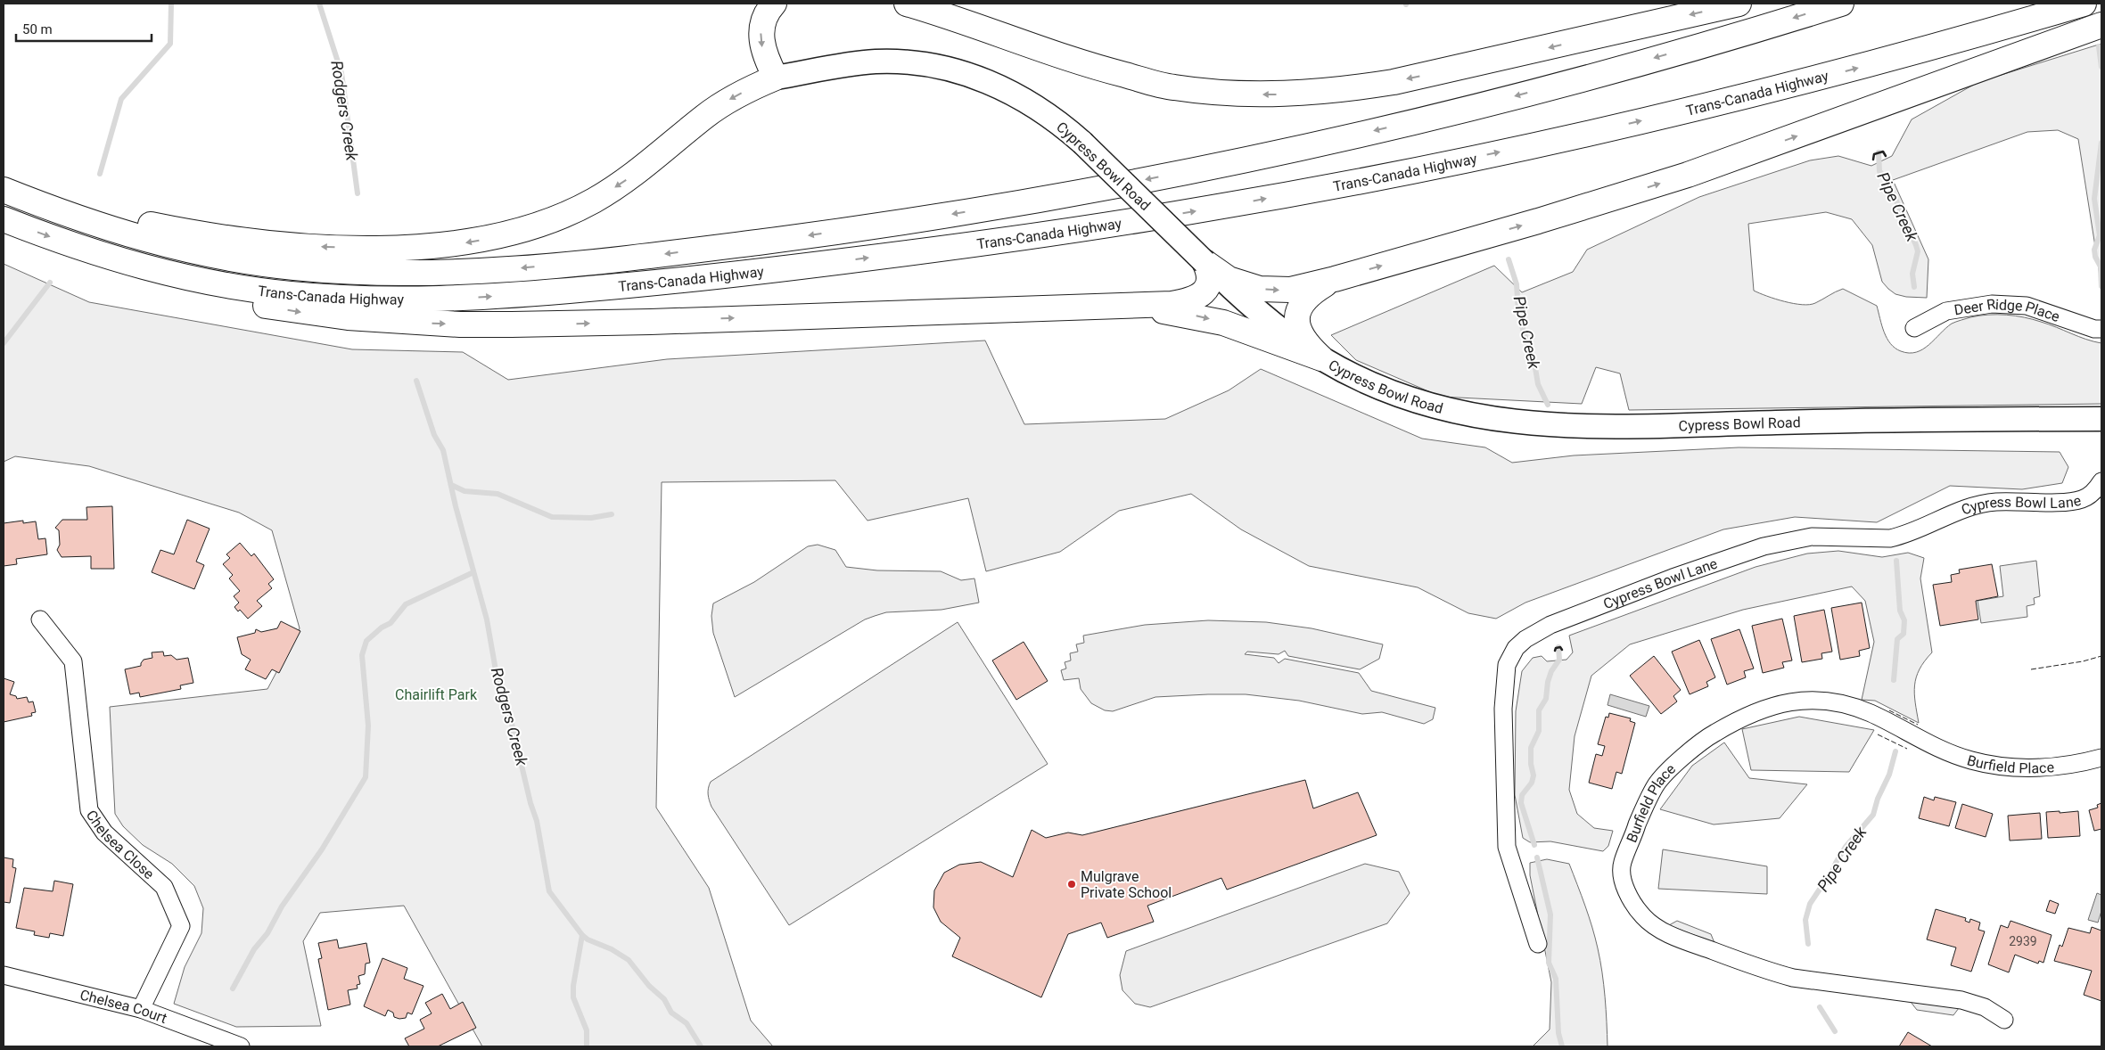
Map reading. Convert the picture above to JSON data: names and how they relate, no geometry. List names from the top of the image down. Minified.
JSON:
{"streets":{"highway":["Trans-Canada Highway"],"street":["Cypress Bowl Road","Deer Ridge Place","Cypress Bowl Lane","Burfield Place","Chelsea Close","Chelsea Court"]},"crossings":[["Chelsea Close","Chelsea Court"]],"water":["Rodgers Creek","Pipe Creek"],"parks":["Chairlift Park"],"places":["Mulgrave Private School"],"house_numbers":["2939"],"scale_bar":"50 m"}
